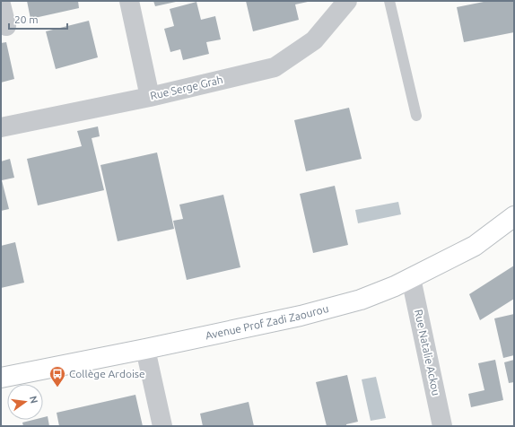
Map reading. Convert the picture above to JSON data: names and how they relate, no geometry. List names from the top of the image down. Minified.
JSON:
{"streets":{"main road":["Avenue Prof Zadi Zaourou"],"street":["Rue Serge Grah","Rue Natalie Ackou"]},"crossings":[["Avenue Prof Zadi Zaourou","Rue Natalie Ackou"]],"places":{"bus stop":["Collège Ardoise"]},"scale_bar":"20 m","north":"right"}
